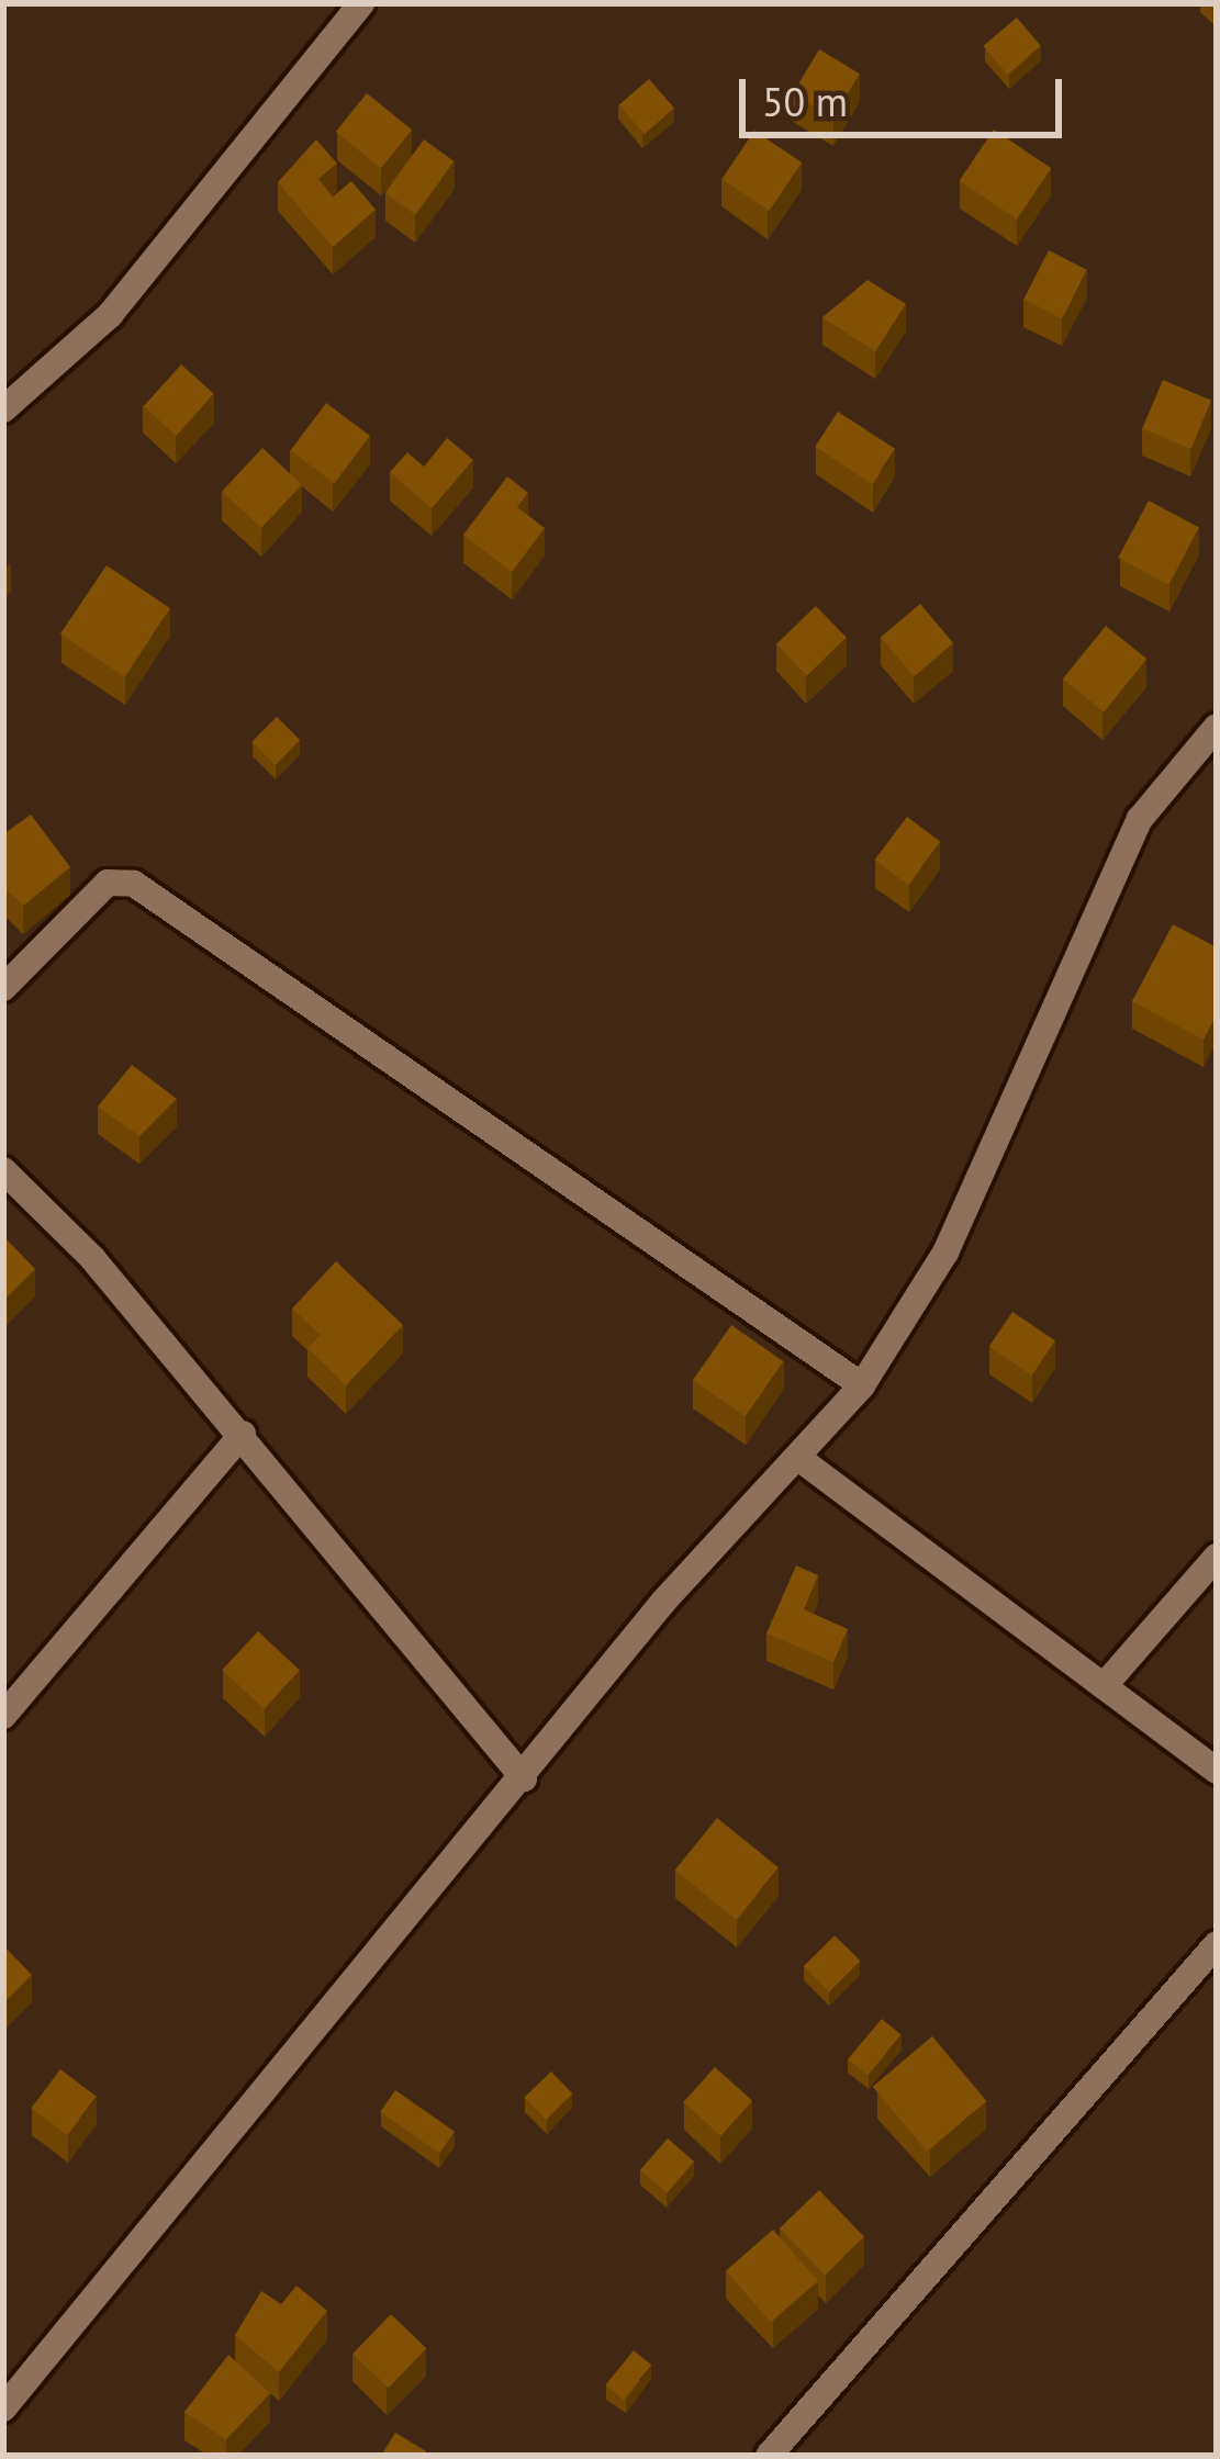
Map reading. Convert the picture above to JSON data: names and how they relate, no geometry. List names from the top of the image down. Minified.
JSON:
{"scale_bar":"50 m"}
